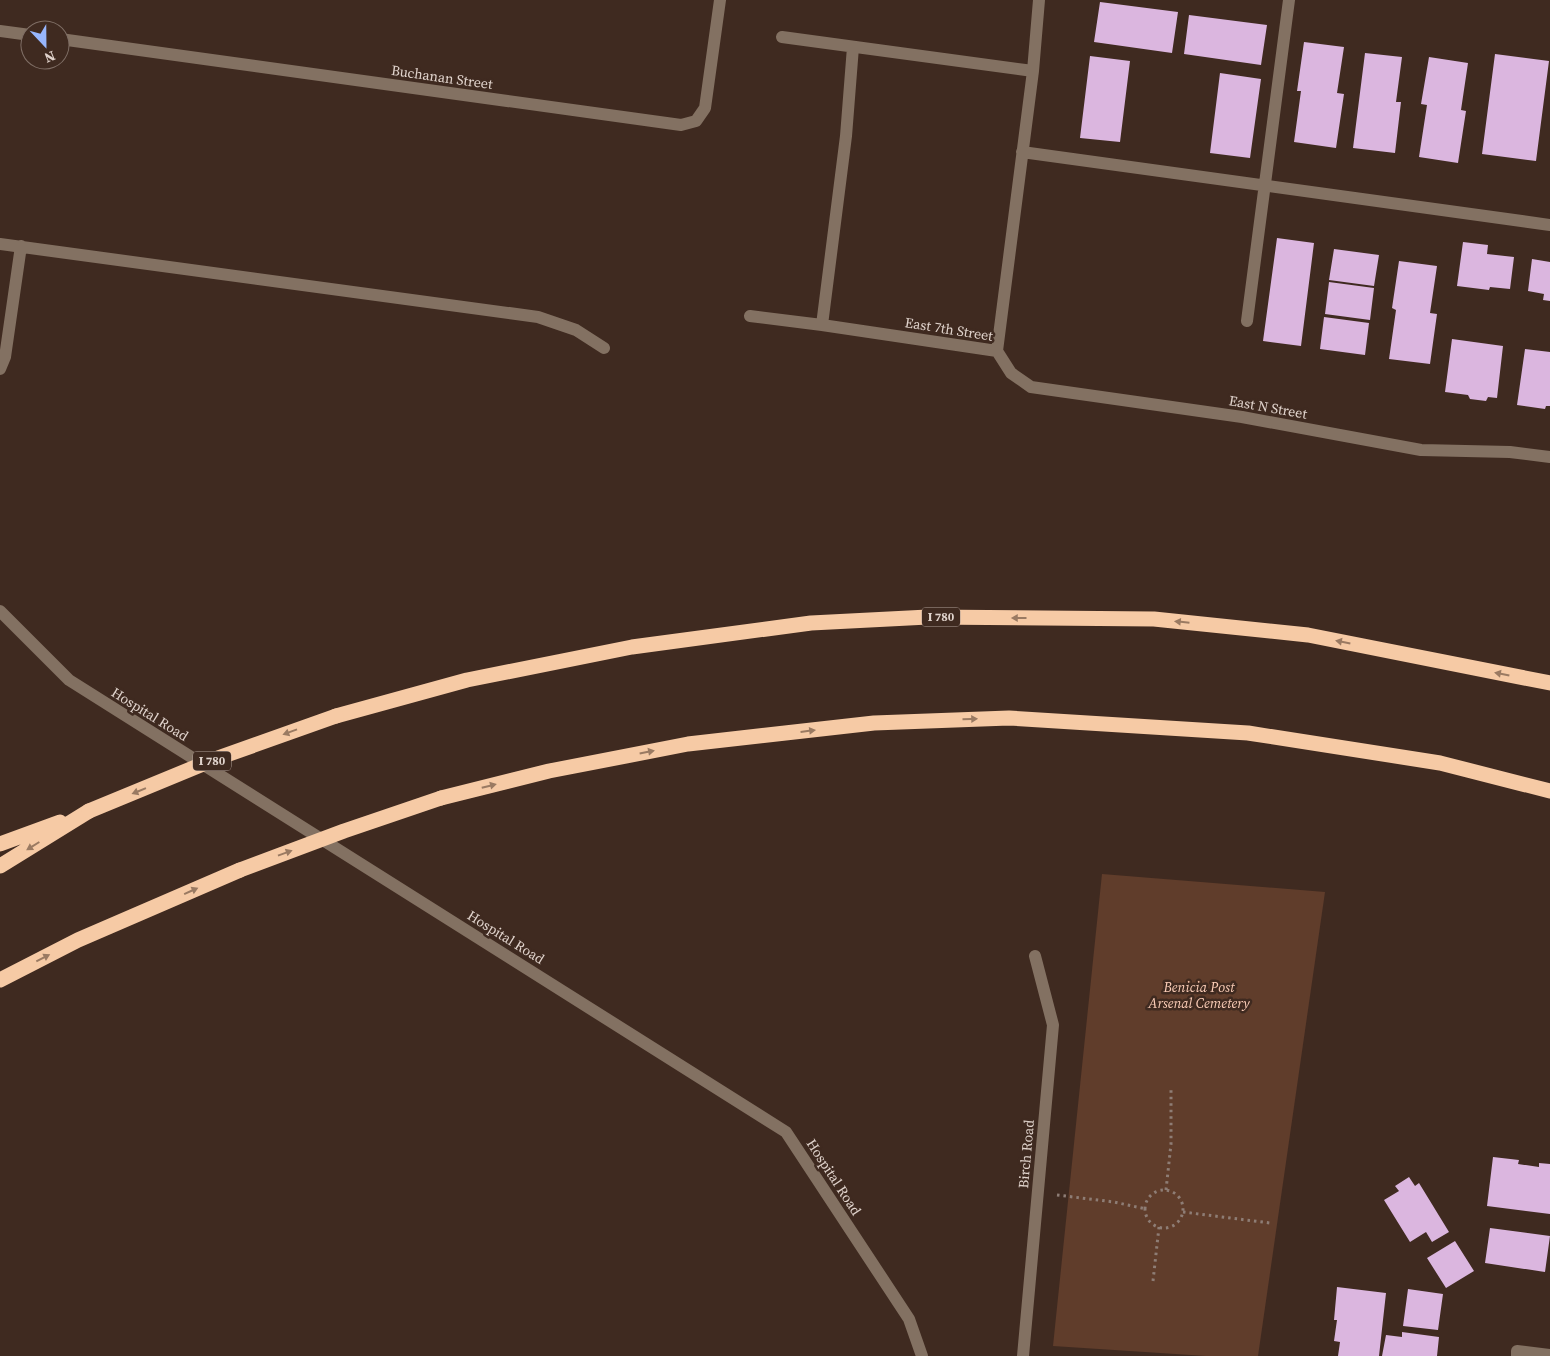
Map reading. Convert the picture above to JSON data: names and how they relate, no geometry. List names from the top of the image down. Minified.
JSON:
{"streets":{"highway":["I 780"],"street":["Buchanan Street","East 7th Street","East N Street","Hospital Road","Birch Road"]},"crossings":[["East 7th Street","East N Street"]],"parks":["Benicia Post Arsenal Cemetery"],"north":"bottom"}
